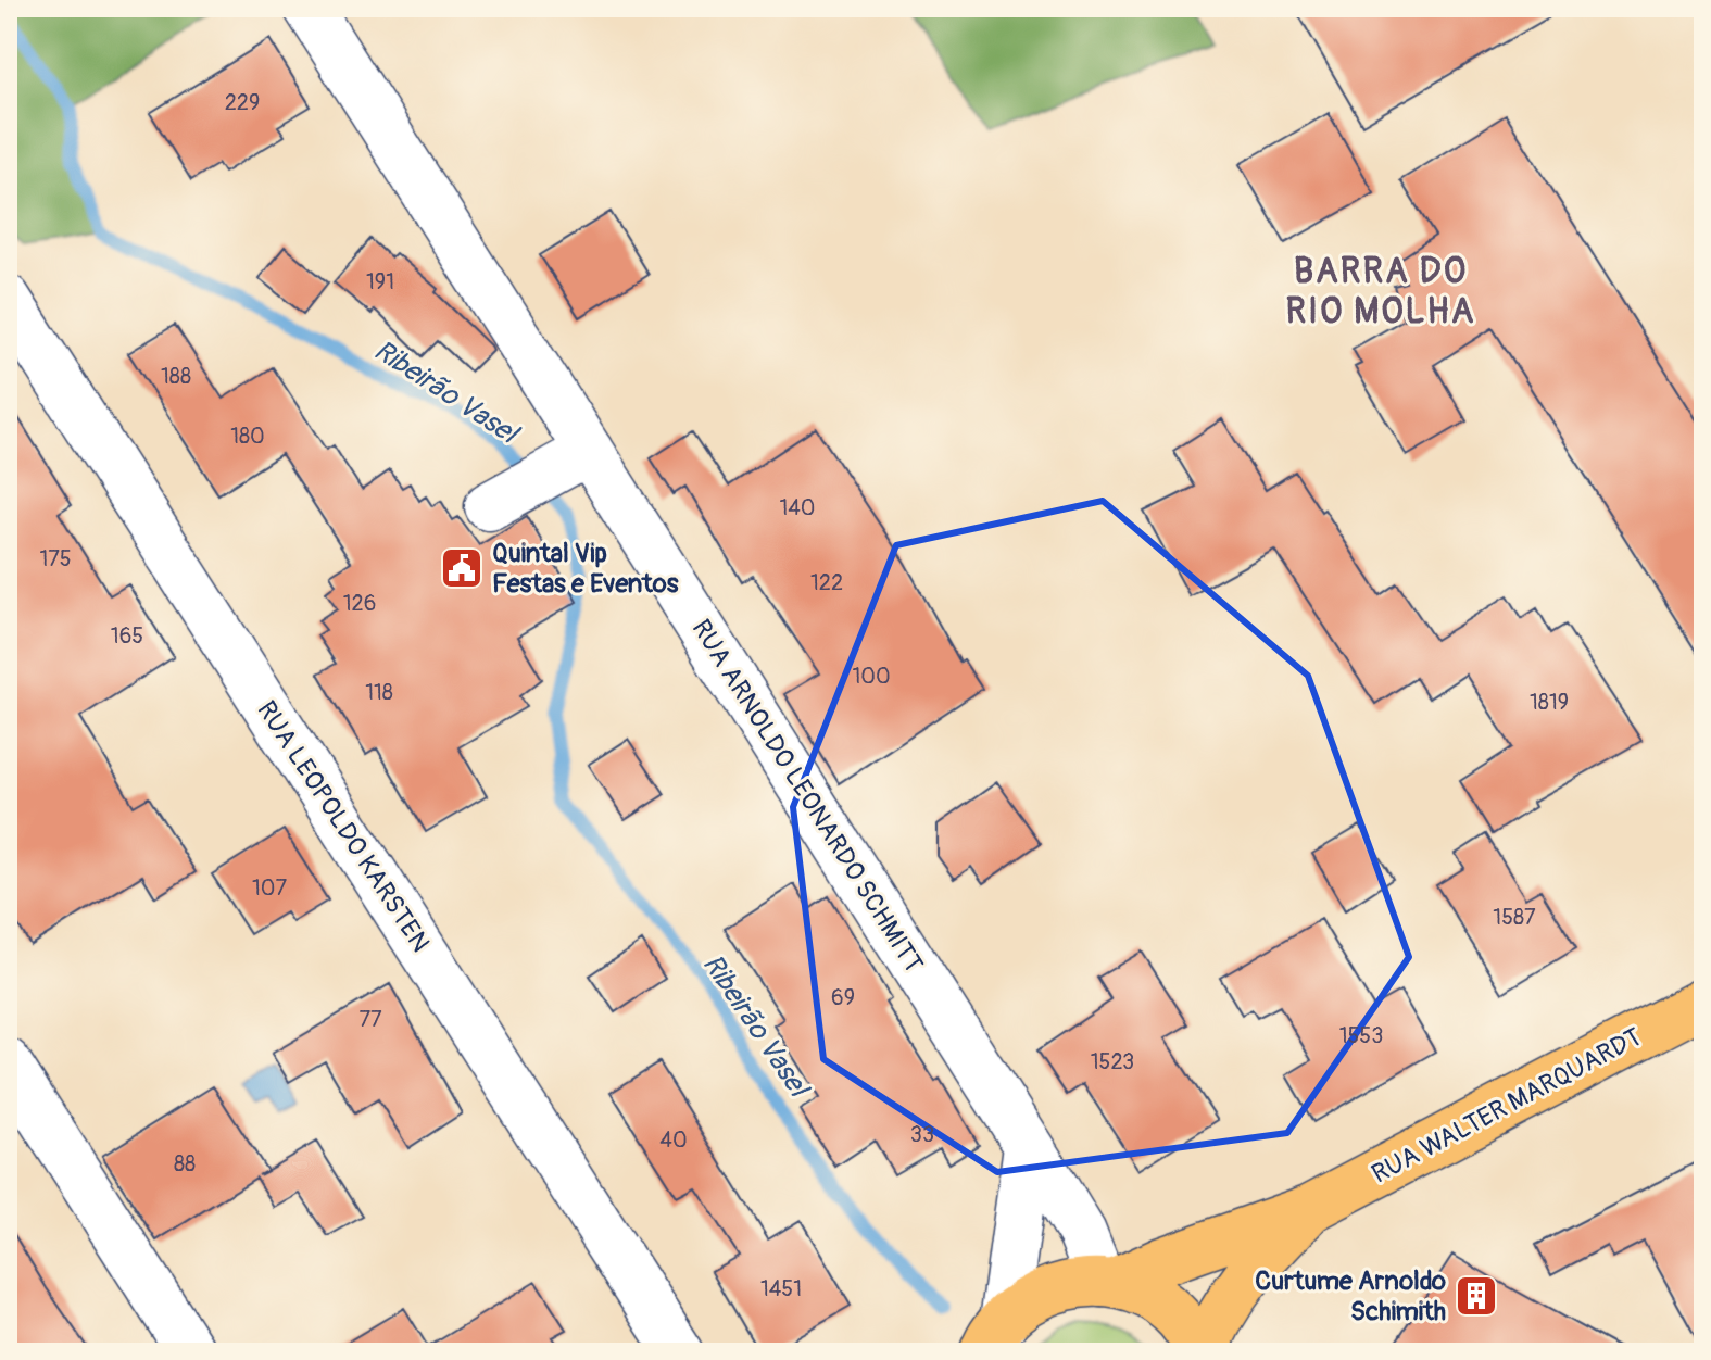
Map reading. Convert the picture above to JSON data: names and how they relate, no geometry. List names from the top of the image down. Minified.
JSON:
{"streets":{"main road":["RUA WALTER MARQUARDT"],"street":["RUA ARNOLDO LEONARDO SCHMITT","RUA LEOPOLDO KARSTEN"]},"crossings":[["RUA ARNOLDO LEONARDO SCHMITT","RUA WALTER MARQUARDT"]],"districts":["BARRA DO RIO MOLHA"],"water":["Ribeirão Vasel"],"places":{"public building":["Quintal Vip Festas e Eventos"],"building":["Curtume Arnoldo Schimith"]},"house_numbers":["229","191","188","180","140","175","122","126","165","100","118","1819","107","1587","69","77","1553","1523","33","40","88","1451"]}
